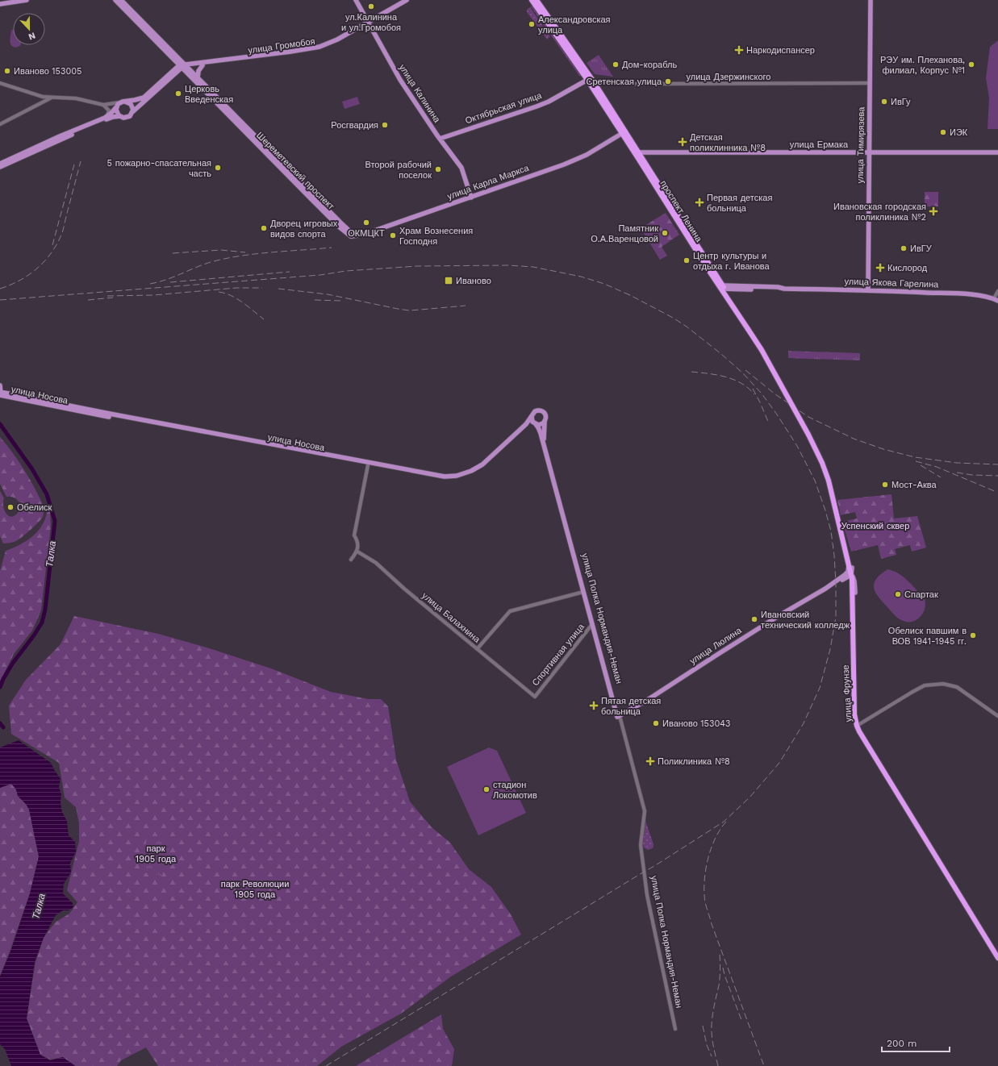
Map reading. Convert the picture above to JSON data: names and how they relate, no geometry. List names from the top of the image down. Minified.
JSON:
{"streets":{"highway":["проспект Ленина","улица Фрунзе"],"main road":["улица Громобоя","улица Калинина","Октябрьская улица","улица Ермака","улица Тимирязева","Шереметевский проспект","улица Карла Маркса","улица Якова Гарелина","улица Носова","улица Полка Нормандия-Неман","улица Люлина"],"street":["улица Дзержинского","улица Балахнина","Спортивная улица"]},"crossings":[["улица Громобоя","улица Калинина"],["улица Громобоя","Шереметевский проспект"],["улица Дзержинского","Октябрьская улица"],["улица Дзержинского","улица Тимирязева"],["улица Дзержинского","проспект Ленина"],["улица Калинина","Октябрьская улица"],["улица Калинина","улица Карла Маркса"],["Октябрьская улица","проспект Ленина"],["улица Ермака","улица Тимирязева"],["улица Ермака","проспект Ленина"],["улица Тимирязева","улица Якова Гарелина"],["Шереметевский проспект","улица Карла Маркса"],["улица Карла Маркса","проспект Ленина"],["проспект Ленина","улица Якова Гарелина"],["проспект Ленина","улица Фрунзе"],["улица Носова","улица Полка Нормандия-Неман"],["улица Балахнина","Спортивная улица"],["улица Полка Нормандия-Неман","улица Люлина"],["улица Полка Нормандия-Неман","Спортивная улица"],["улица Люлина","улица Фрунзе"]],"water":["Талка"],"parks":["Успенский сквер","парк 1905 года","парк Революции 1905 года"],"places":{"other":["ул.Калинина и ул.Громобоя","Александровская улица","Дом-корабль","РЭУ им. Плеханова, филиал, Корпус №1","Иваново 153005","Сретенская улица","Церковь Введенская","ИвГу","Росгвардия","ИЭК","5 пожарно-спасательная часть","Второй рабочий поселок","ОКМЦКТ","Дворец игровых видов спорта","Памятник О.А.Варенцовой","Храм Вознесения Господня","ИвГУ","Центр культуры и отдыха г. Иванова","Мост-Аква","Обелиск","Спартак","Ивановский технический колледж","Обелиск павшим в ВОВ 1941-1945 гг.","Иваново 153043","стадион Локомотив"],"health":["Наркодиспансер","Детская поликлинника №8","Первая детская больница","Ивановская городская поликлиника №2","Кислород","Пятая детская больница","Поликлиника №8"],"transit":["Иваново"]},"scale_bar":"200 m","north":"bottom"}
